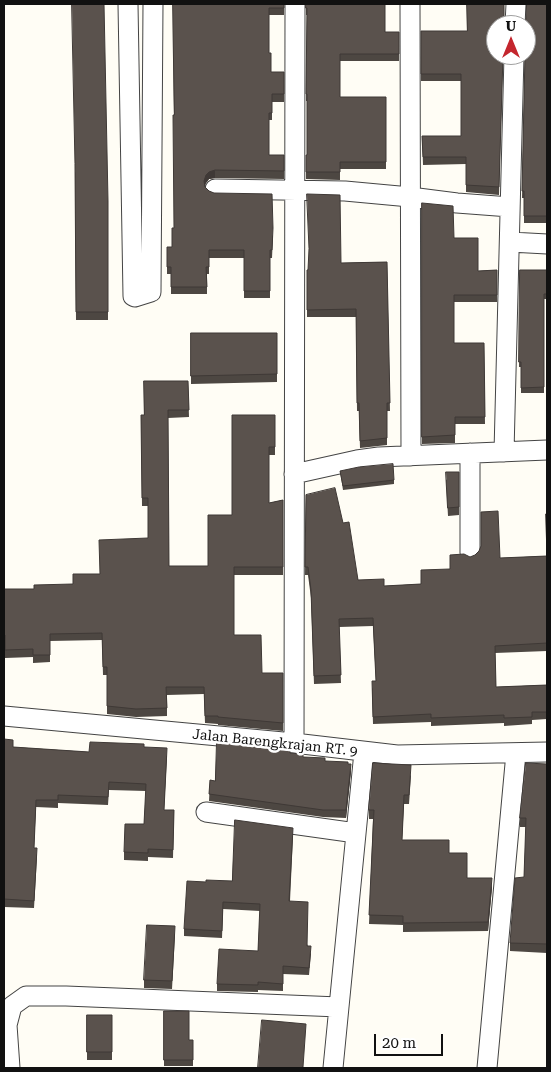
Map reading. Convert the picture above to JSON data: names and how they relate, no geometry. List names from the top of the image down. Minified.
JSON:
{"streets":{"street":["Jalan Barengkrajan RT. 9"]},"scale_bar":"20 m","north":"top"}
